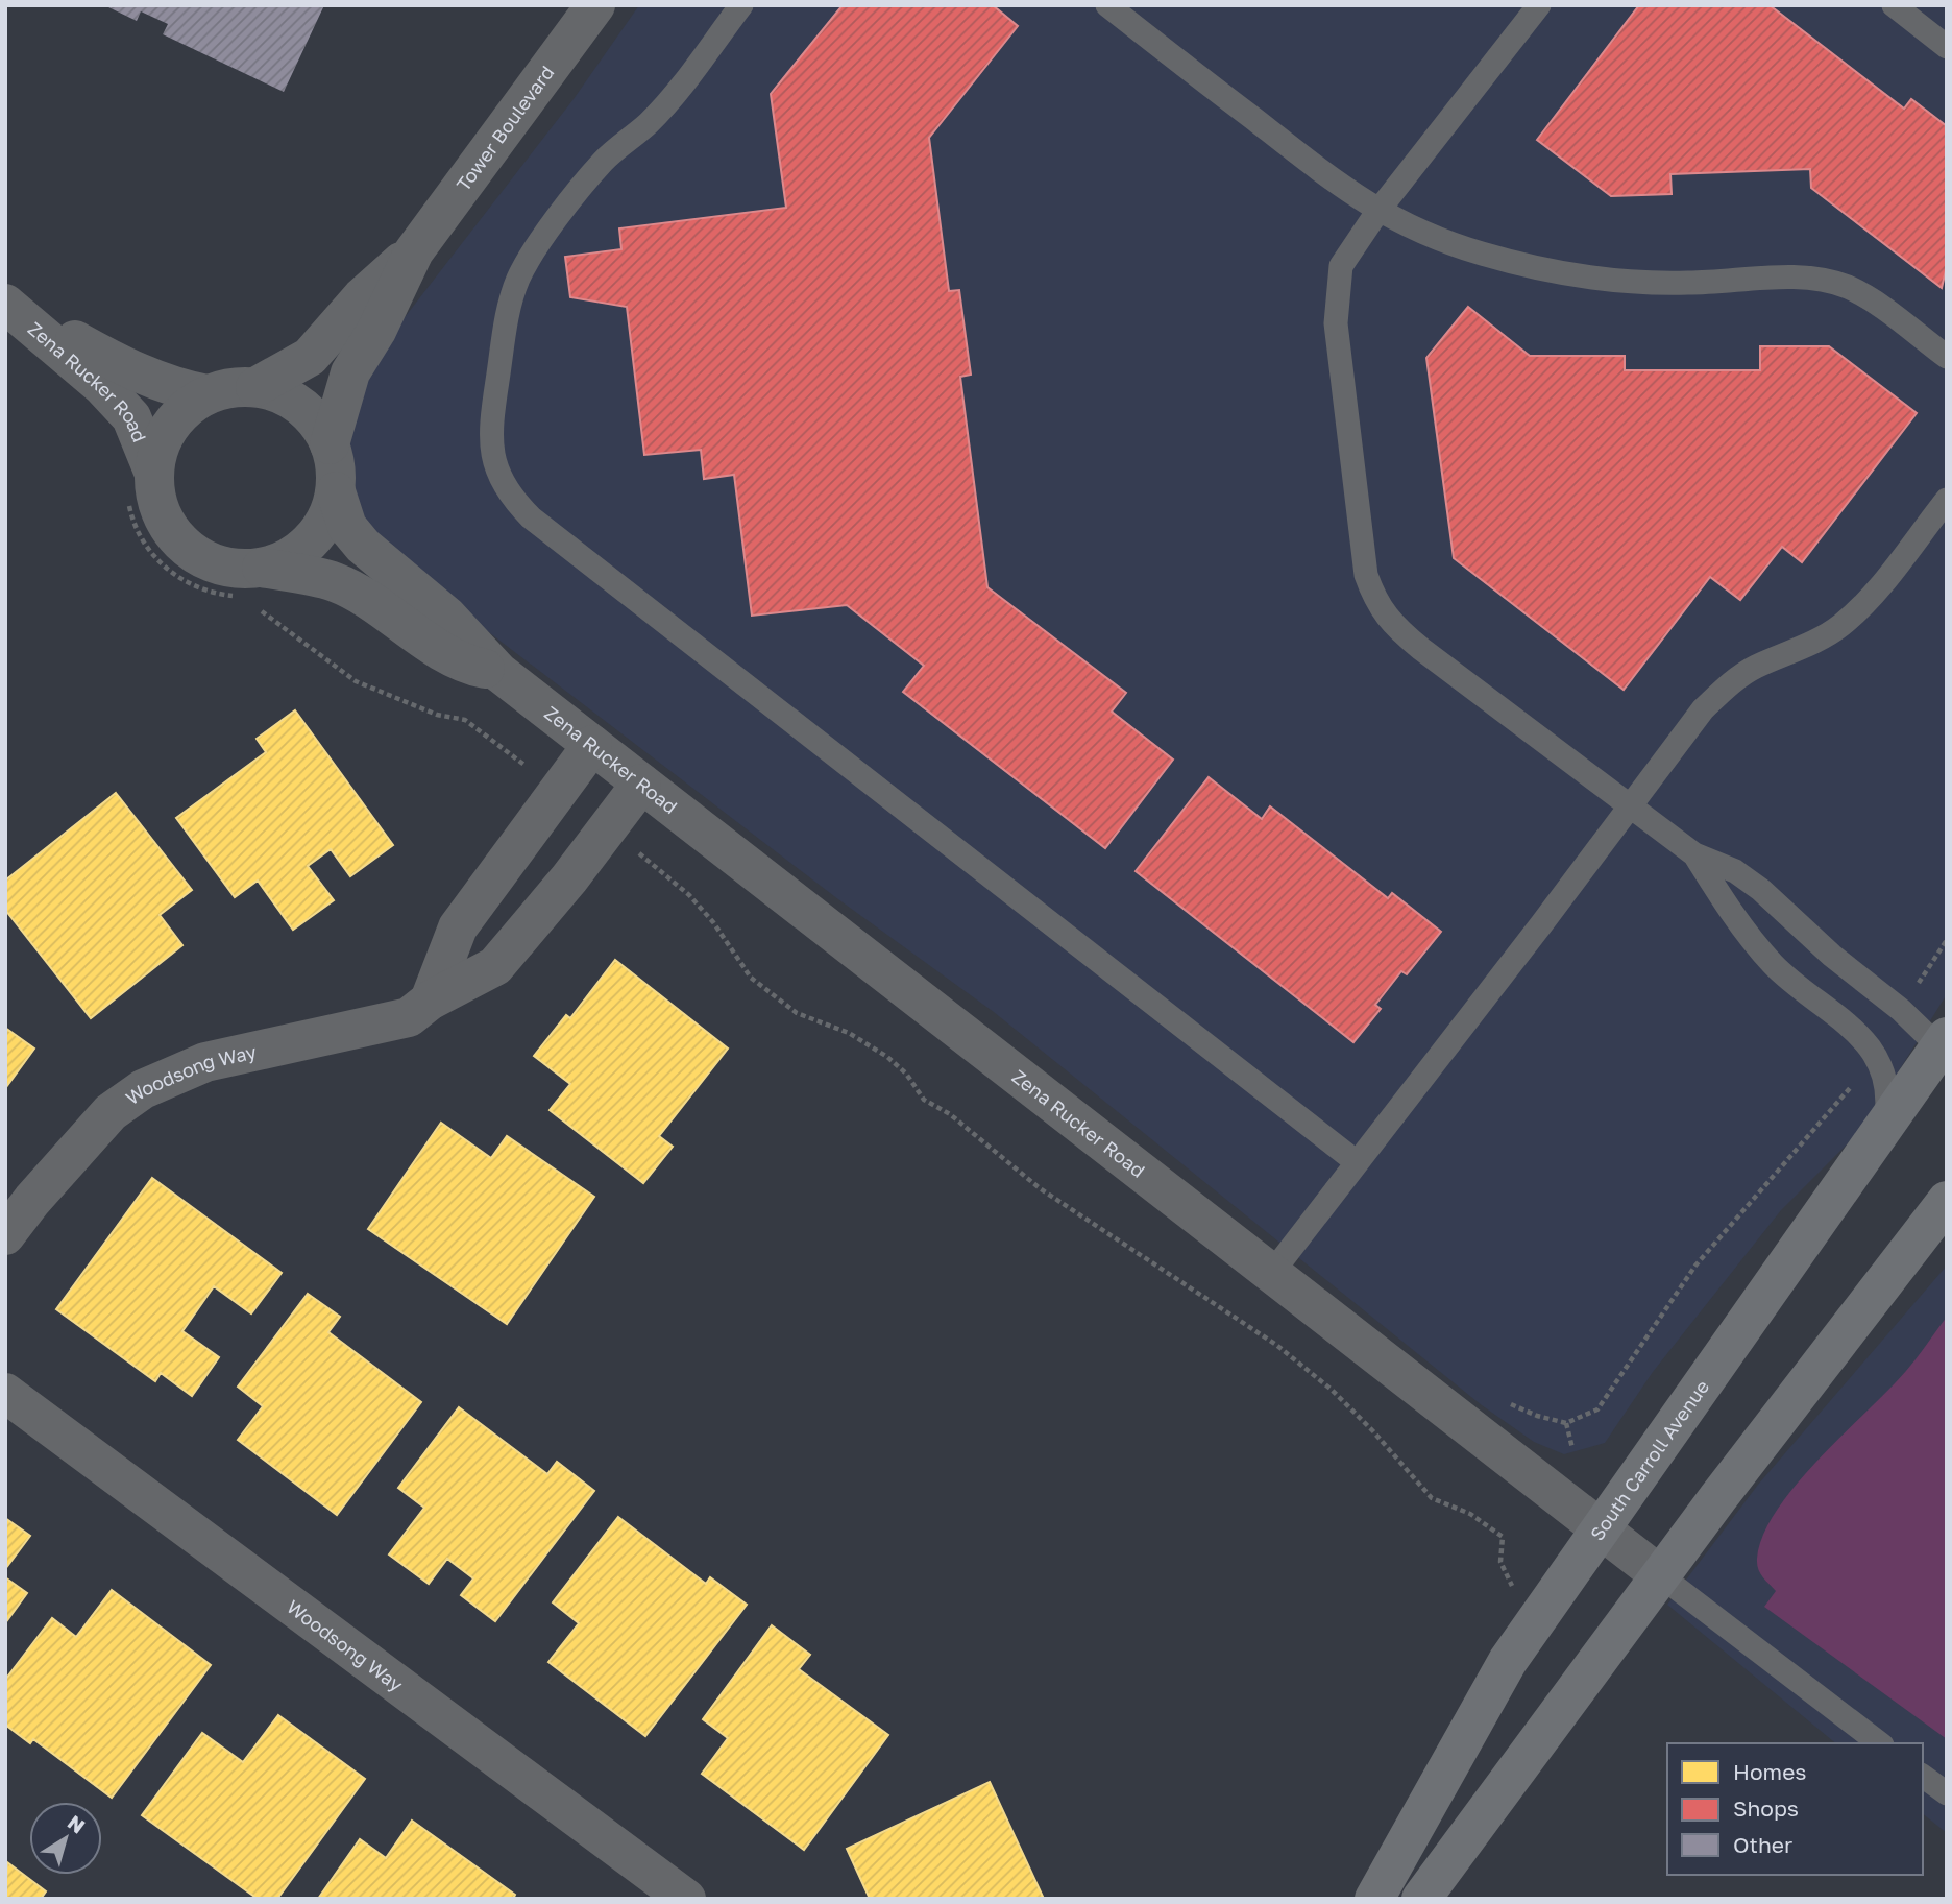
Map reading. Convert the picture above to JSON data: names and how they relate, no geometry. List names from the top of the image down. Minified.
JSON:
{"streets":{"main road":["South Carroll Avenue"],"street":["Tower Boulevard","Zena Rucker Road","Woodsong Way"]},"crossings":[["Tower Boulevard","Zena Rucker Road"],["Zena Rucker Road","Woodsong Way"],["Zena Rucker Road","South Carroll Avenue"]],"legend":["Homes","Shops","Other"],"north":"top right"}
